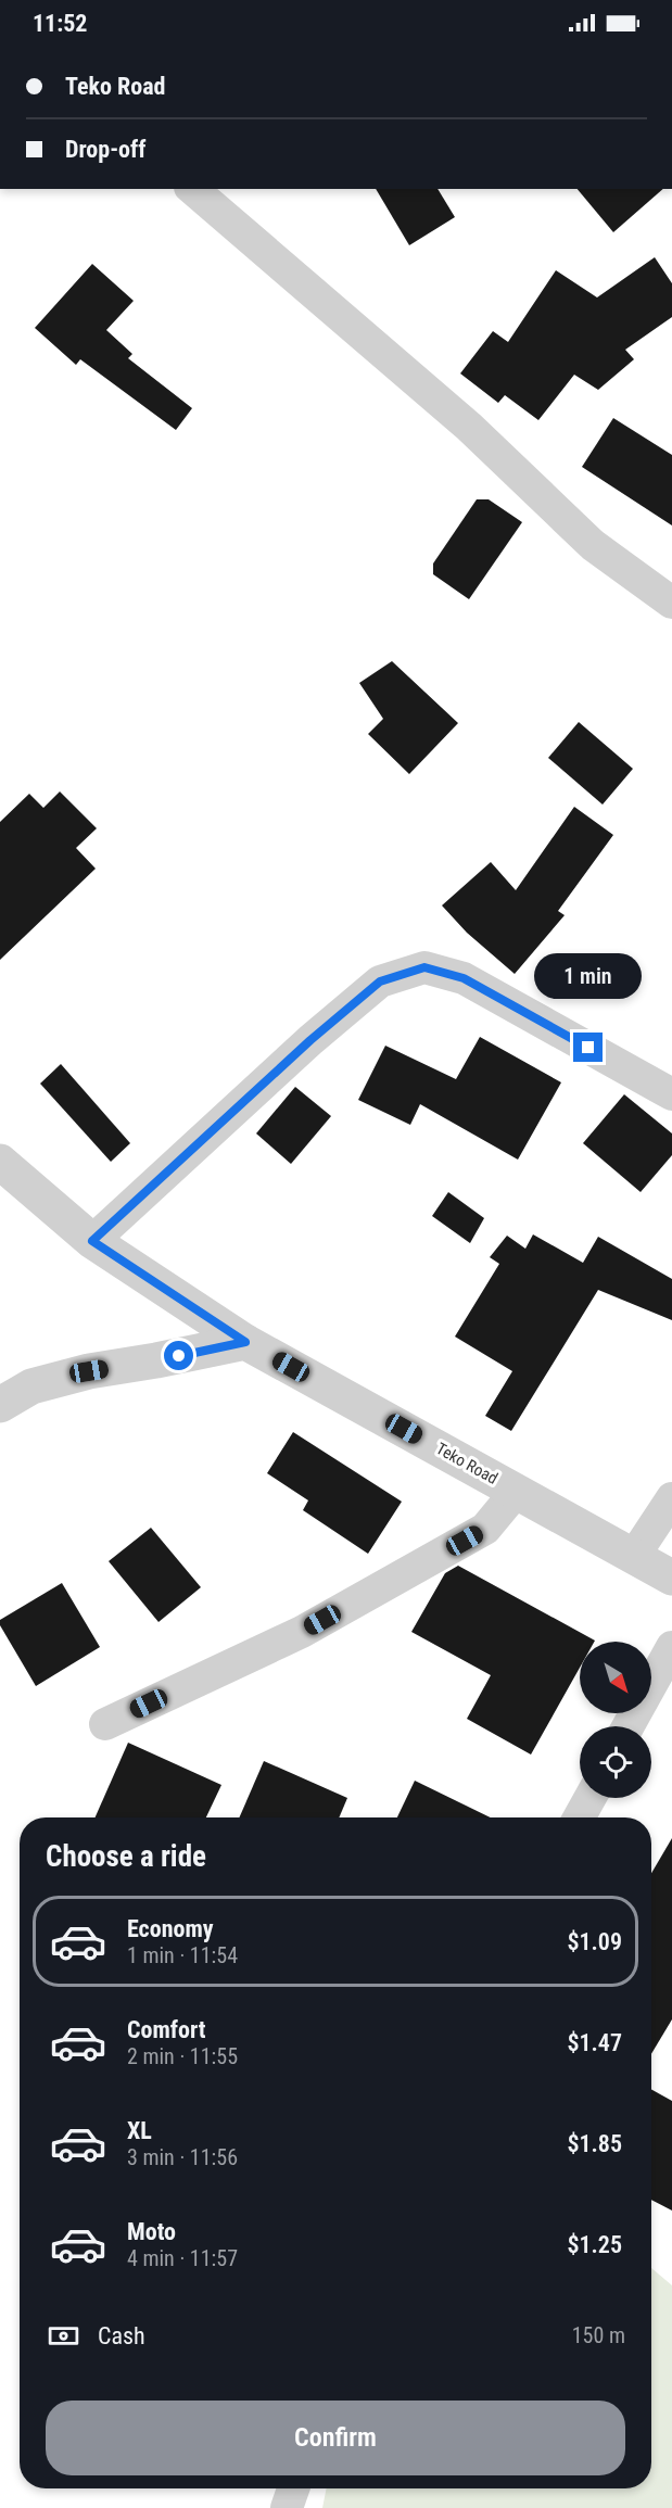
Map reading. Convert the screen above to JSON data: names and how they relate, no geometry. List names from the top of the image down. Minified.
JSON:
{"streets":{"street":["Teko Road"]},"north":"bottom right","page":{"status":"11:52","banner":["Teko Road","Drop-off"],"bubble":"1 min","heading":"Choose a ride","list":[{"name":"Economy","note":"1 min · 11:54","value":"$1.09"},{"name":"Comfort","note":"2 min · 11:55","value":"$1.47"},{"name":"XL","note":"3 min · 11:56","value":"$1.85"},{"name":"Moto","note":"4 min · 11:57","value":"$1.25"}],"pay":["Cash","150 m"],"buttons":"Confirm"}}
